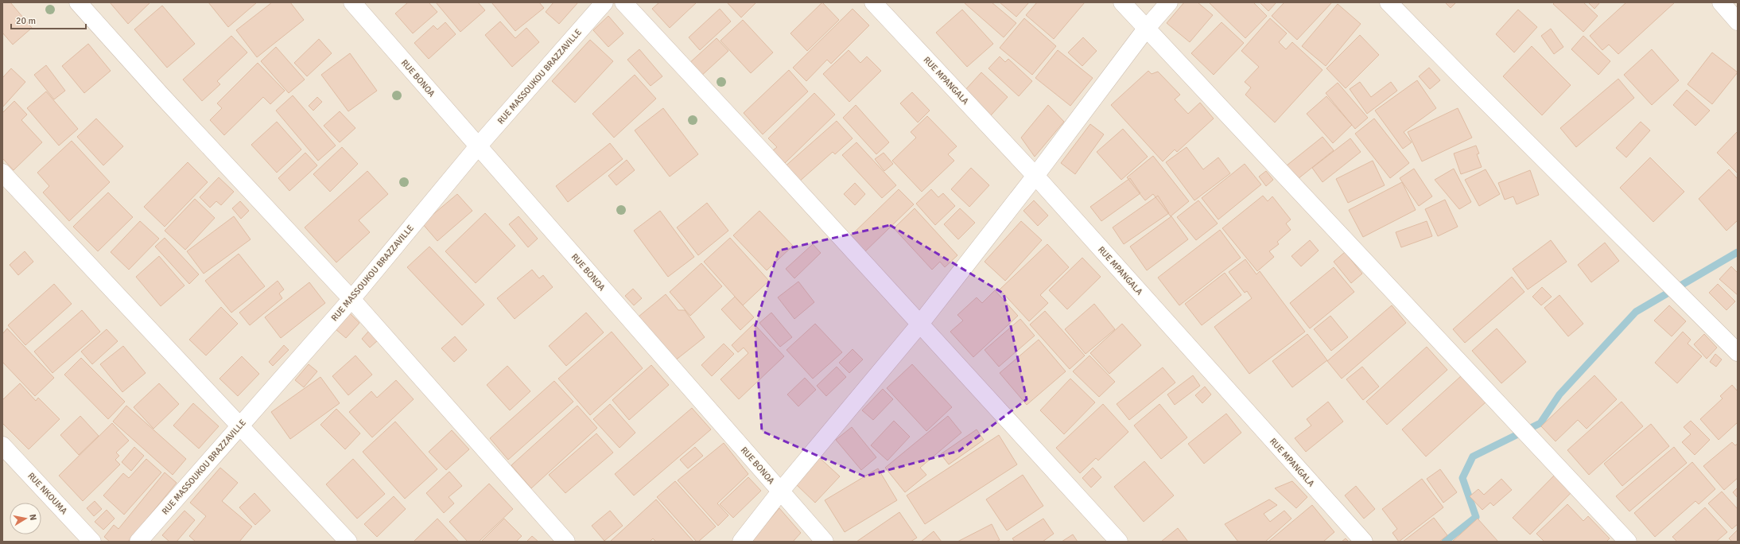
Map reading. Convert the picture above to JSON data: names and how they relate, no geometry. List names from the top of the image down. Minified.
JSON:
{"streets":{"street":["RUE MASSOUKOU BRAZZAVILLE","RUE BONOA","RUE MPANGALA","RUE NKOUMA"]},"crossings":[["RUE MASSOUKOU BRAZZAVILLE","RUE BONOA"]],"scale_bar":"20 m","north":"right"}
